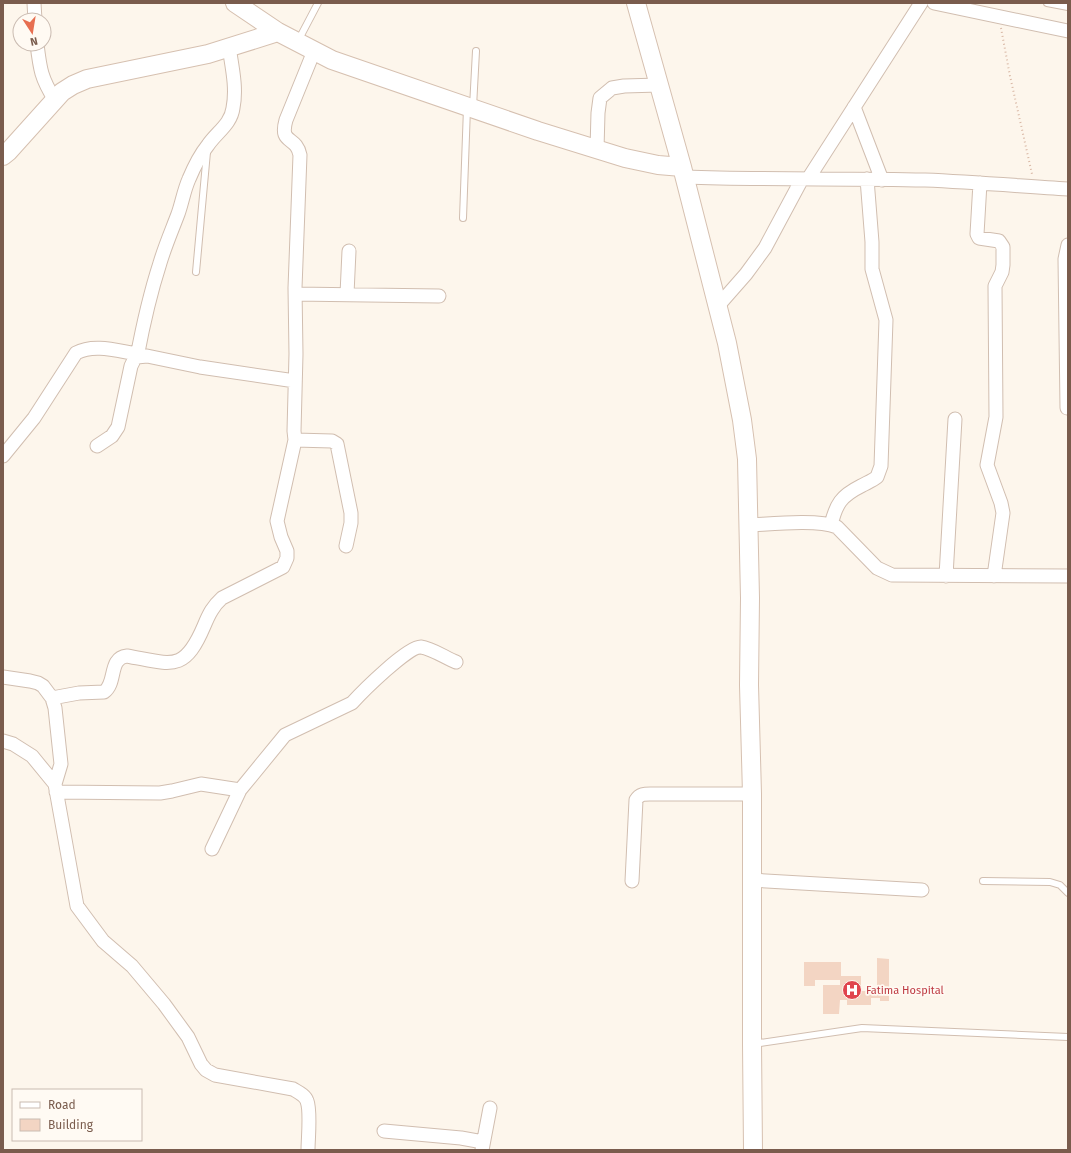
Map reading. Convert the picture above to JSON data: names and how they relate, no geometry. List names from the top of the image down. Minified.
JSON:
{"places":{"hospital":["Fatima Hospital"]},"legend":["Road","Building"],"north":"bottom"}
